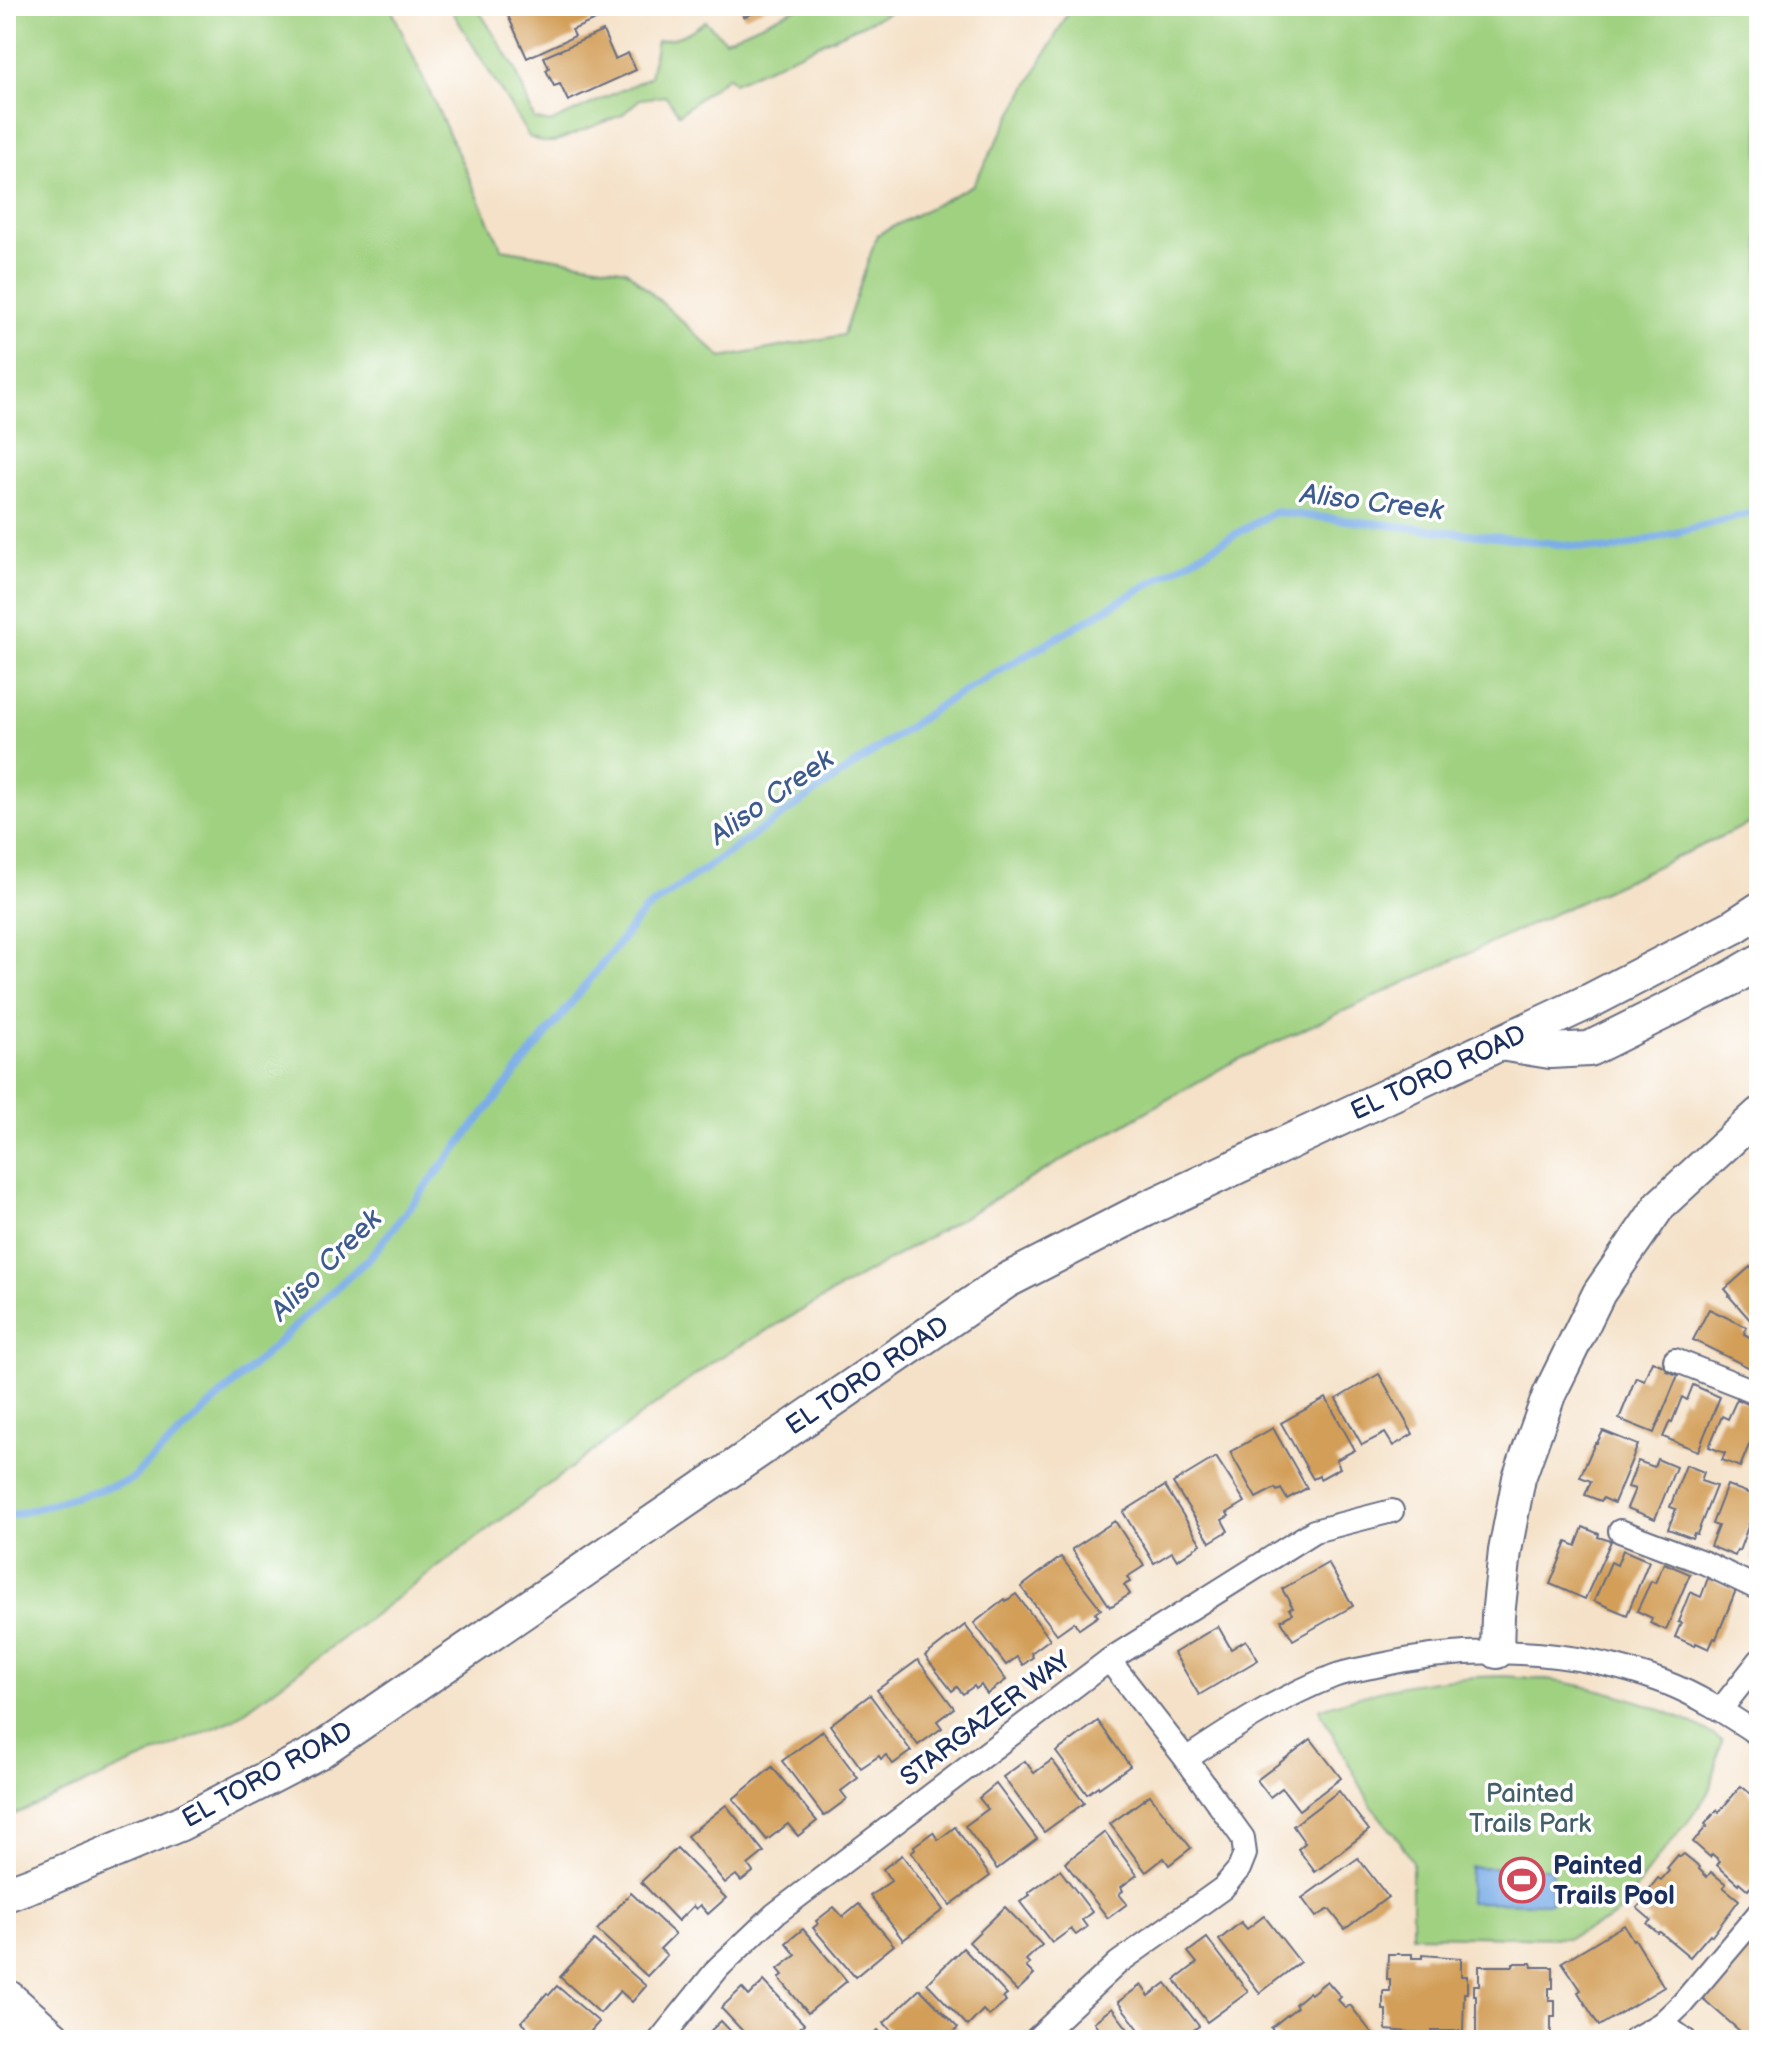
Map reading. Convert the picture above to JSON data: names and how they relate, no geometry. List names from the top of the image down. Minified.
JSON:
{"streets":{"main road":["EL TORO ROAD"],"street":["STARGAZER WAY"]},"water":["Aliso Creek"],"parks":["Painted Trails Park"],"places":{"sports":["Painted Trails Pool"]}}
